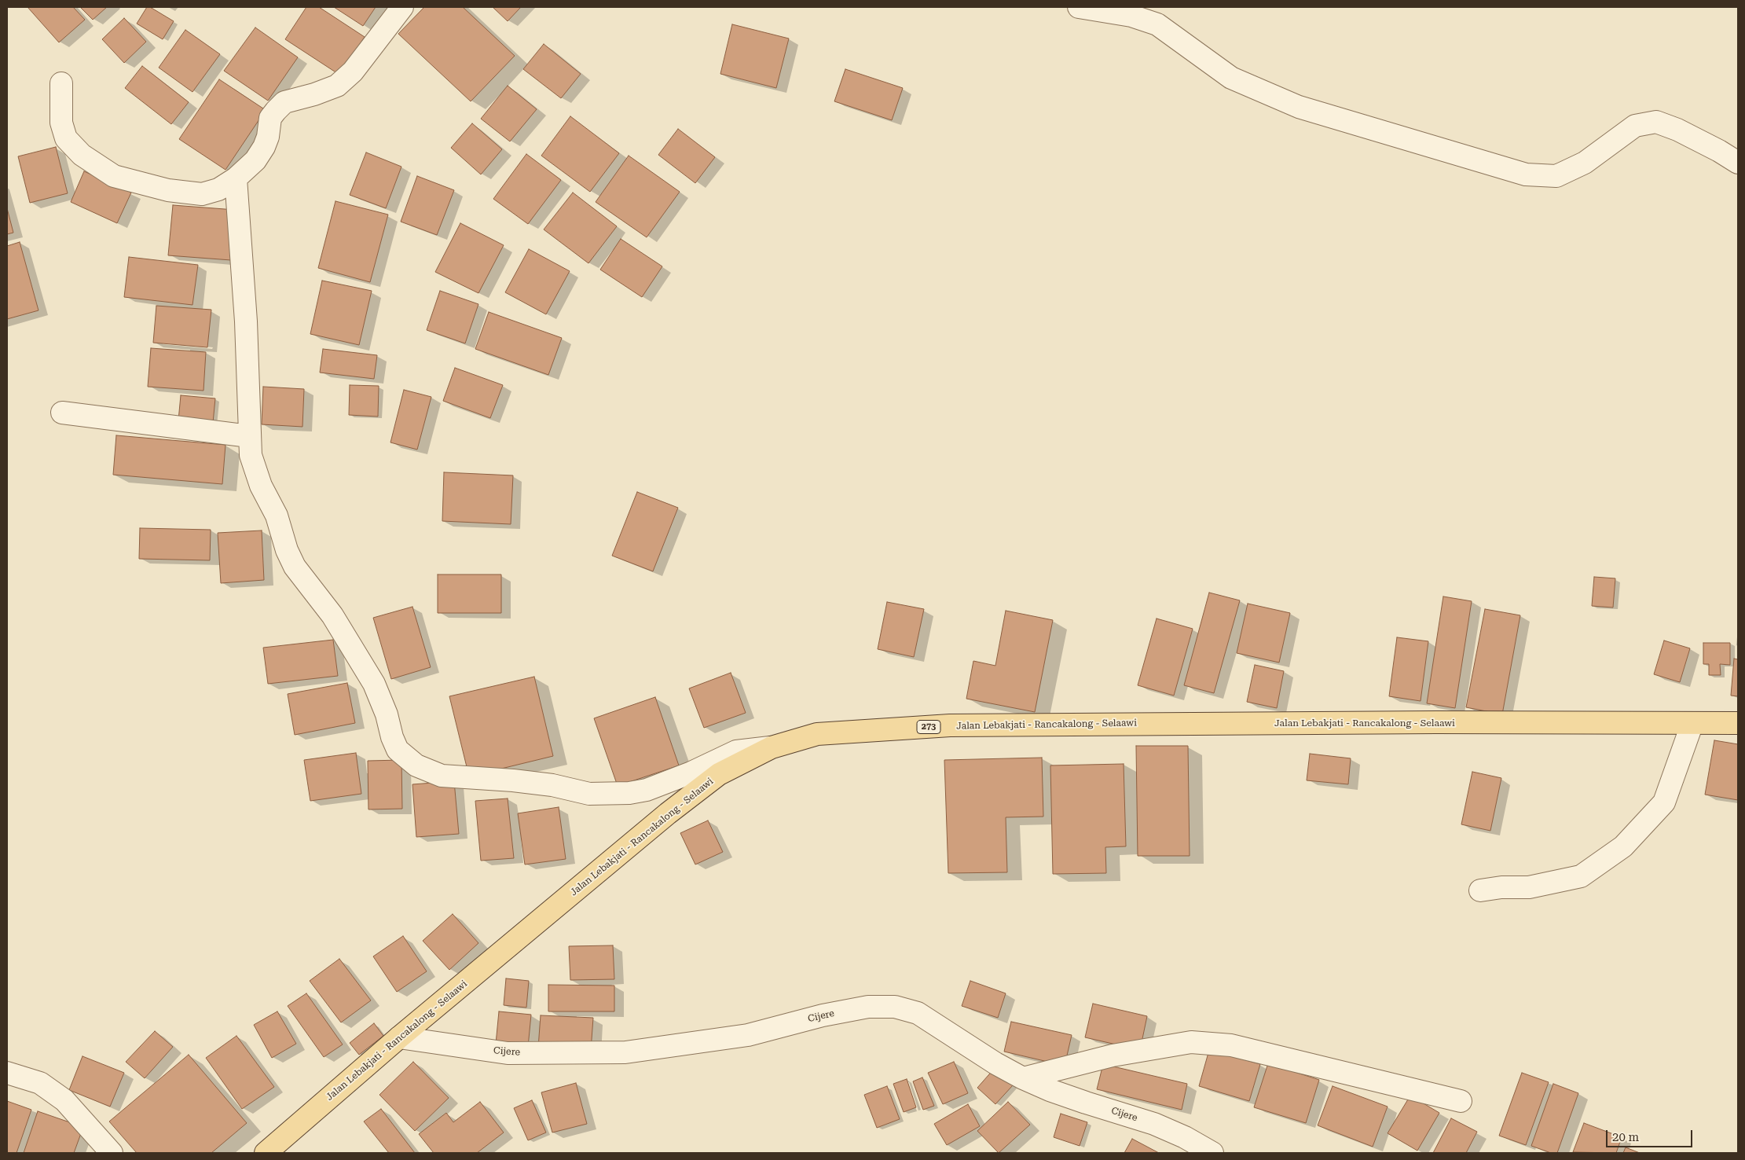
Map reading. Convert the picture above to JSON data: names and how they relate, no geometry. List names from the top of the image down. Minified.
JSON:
{"streets":{"main road":["Jalan Lebakjati - Rancakalong - Selaawi","273"],"street":["Cijere"]},"crossings":[["Jalan Lebakjati - Rancakalong - Selaawi","Cijere"]],"scale_bar":"20 m"}
